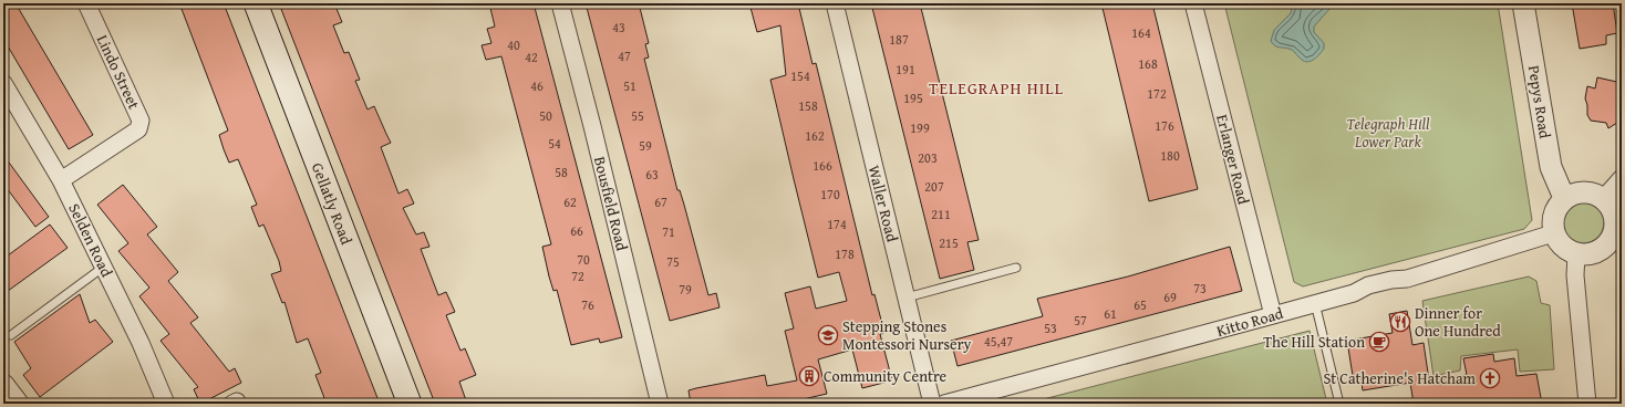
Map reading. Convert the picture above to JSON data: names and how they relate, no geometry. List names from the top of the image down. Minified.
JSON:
{"streets":{"main road":["Gellatly Road"],"street":["Lindo Street","Pepys Road","Erlanger Road","Bousfield Road","Waller Road","Selden Road","Kitto Road"]},"crossings":[["Lindo Street","Selden Road"],["Pepys Road","Kitto Road"],["Erlanger Road","Kitto Road"]],"districts":["TELEGRAPH HILL"],"parks":["Telegraph Hill Lower Park"],"places":{"restaurant":["Dinner for One Hundred"],"school or university":["Stepping Stones Montessori Nursery"],"cafe":["The Hill Station"],"building":["Community Centre"],"church":["St Catherine's Hatcham"]},"house_numbers":["43","164","187","40","47","42","168","191","154","46","51","172","195","158","50","55","176","199","162","54","59","180","203","166","58","63","207","170","62","67","211","174","66","71","215","178","70","75","72","73","79","69","76","65","61","57","53","45,47"]}
